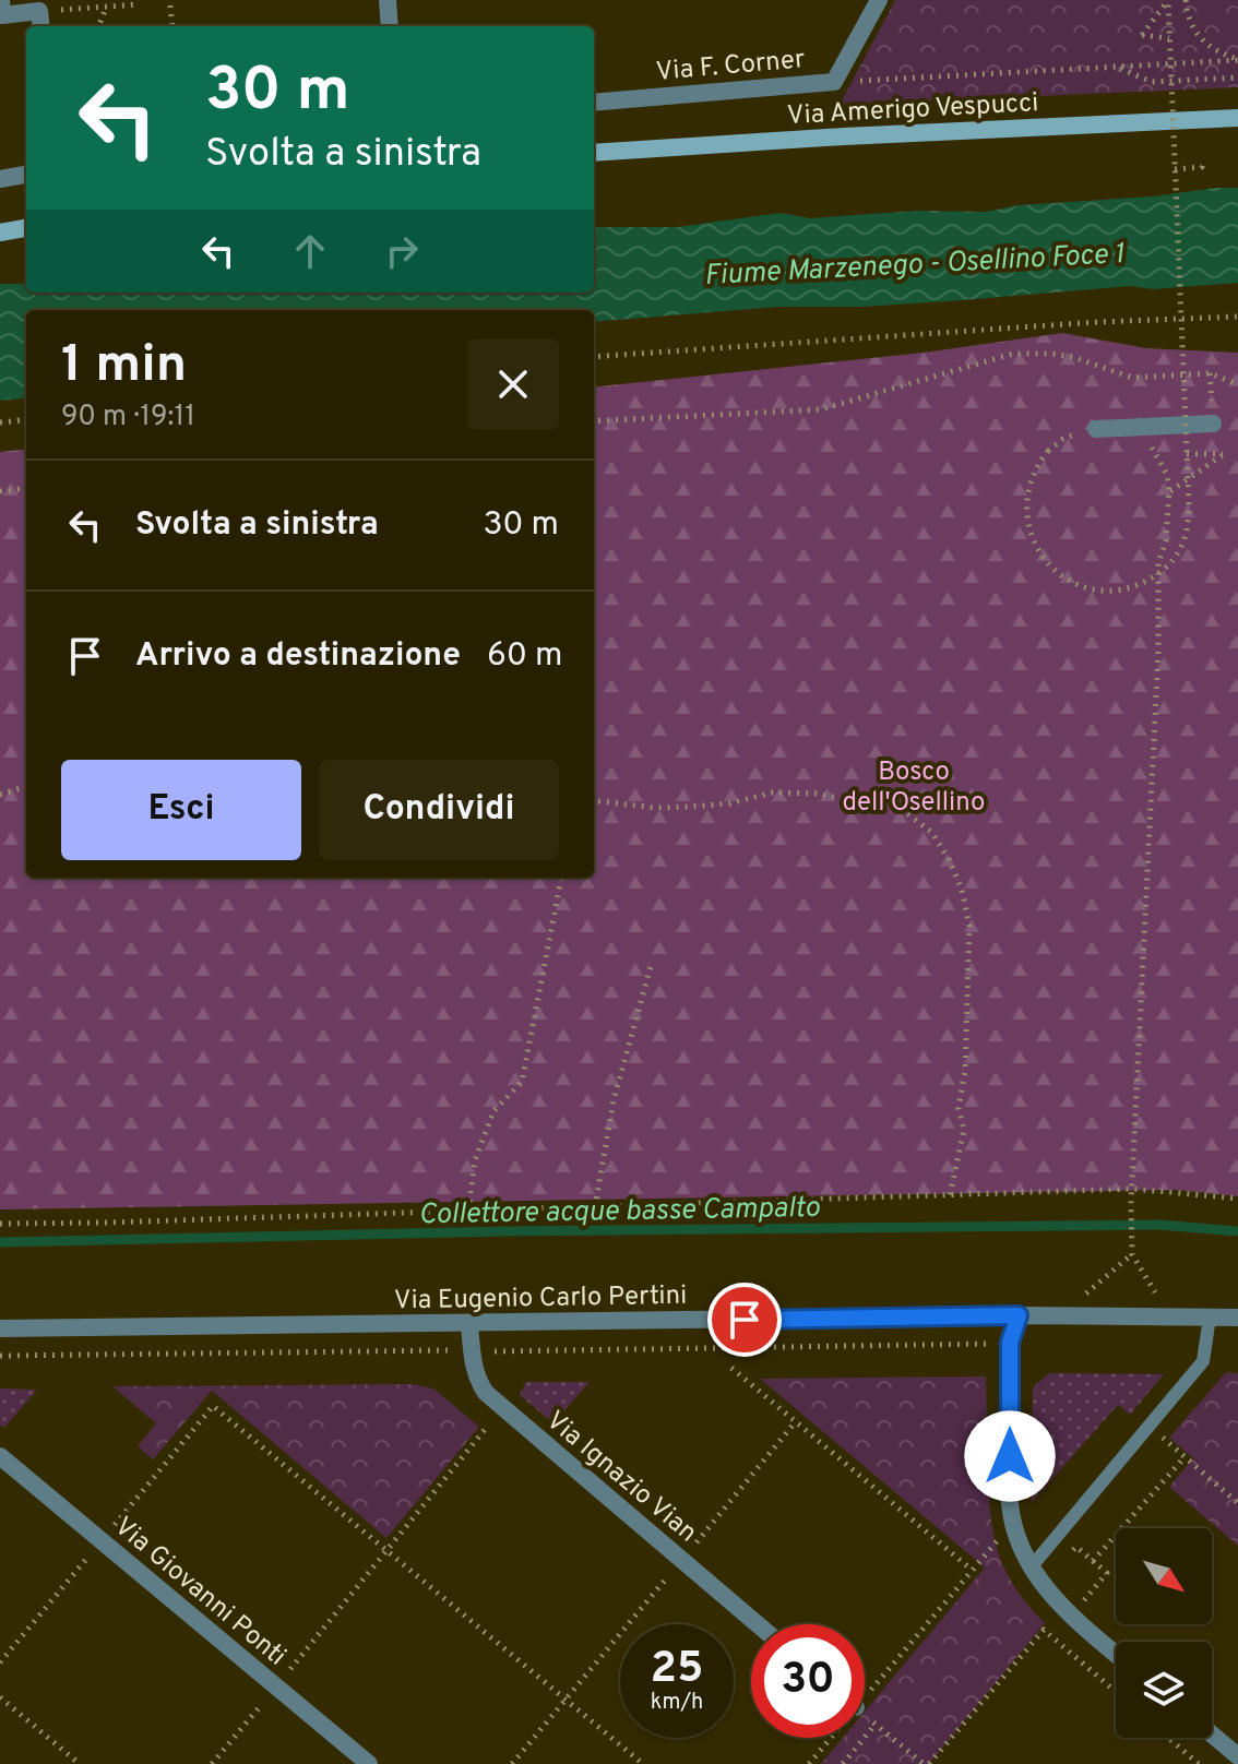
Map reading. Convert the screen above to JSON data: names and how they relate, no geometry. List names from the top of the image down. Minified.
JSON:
{"streets":{"main road":["Via Amerigo Vespucci"],"street":["Via F. Corner","Via Eugenio Carlo Pertini","Via Ignazio Vian","Via Giovanni Ponti"]},"crossings":[["Via Eugenio Carlo Pertini","Via Ignazio Vian"]],"water":["Fiume Marzenego - Osellino Foce 1","Collettore acque basse Campalto"],"parks":["Bosco dell'Osellino"],"north":"bottom right","page":{"turn":["30 m","Svolta a sinistra"],"heading":["1 min","90 m · 19:11"],"list":[{"name":"Svolta a sinistra","value":"30 m"},{"name":"Arrivo a destinazione","value":"60 m"}],"buttons":["Esci","Condividi"],"speed":"25 km/h","limit":"30"}}
